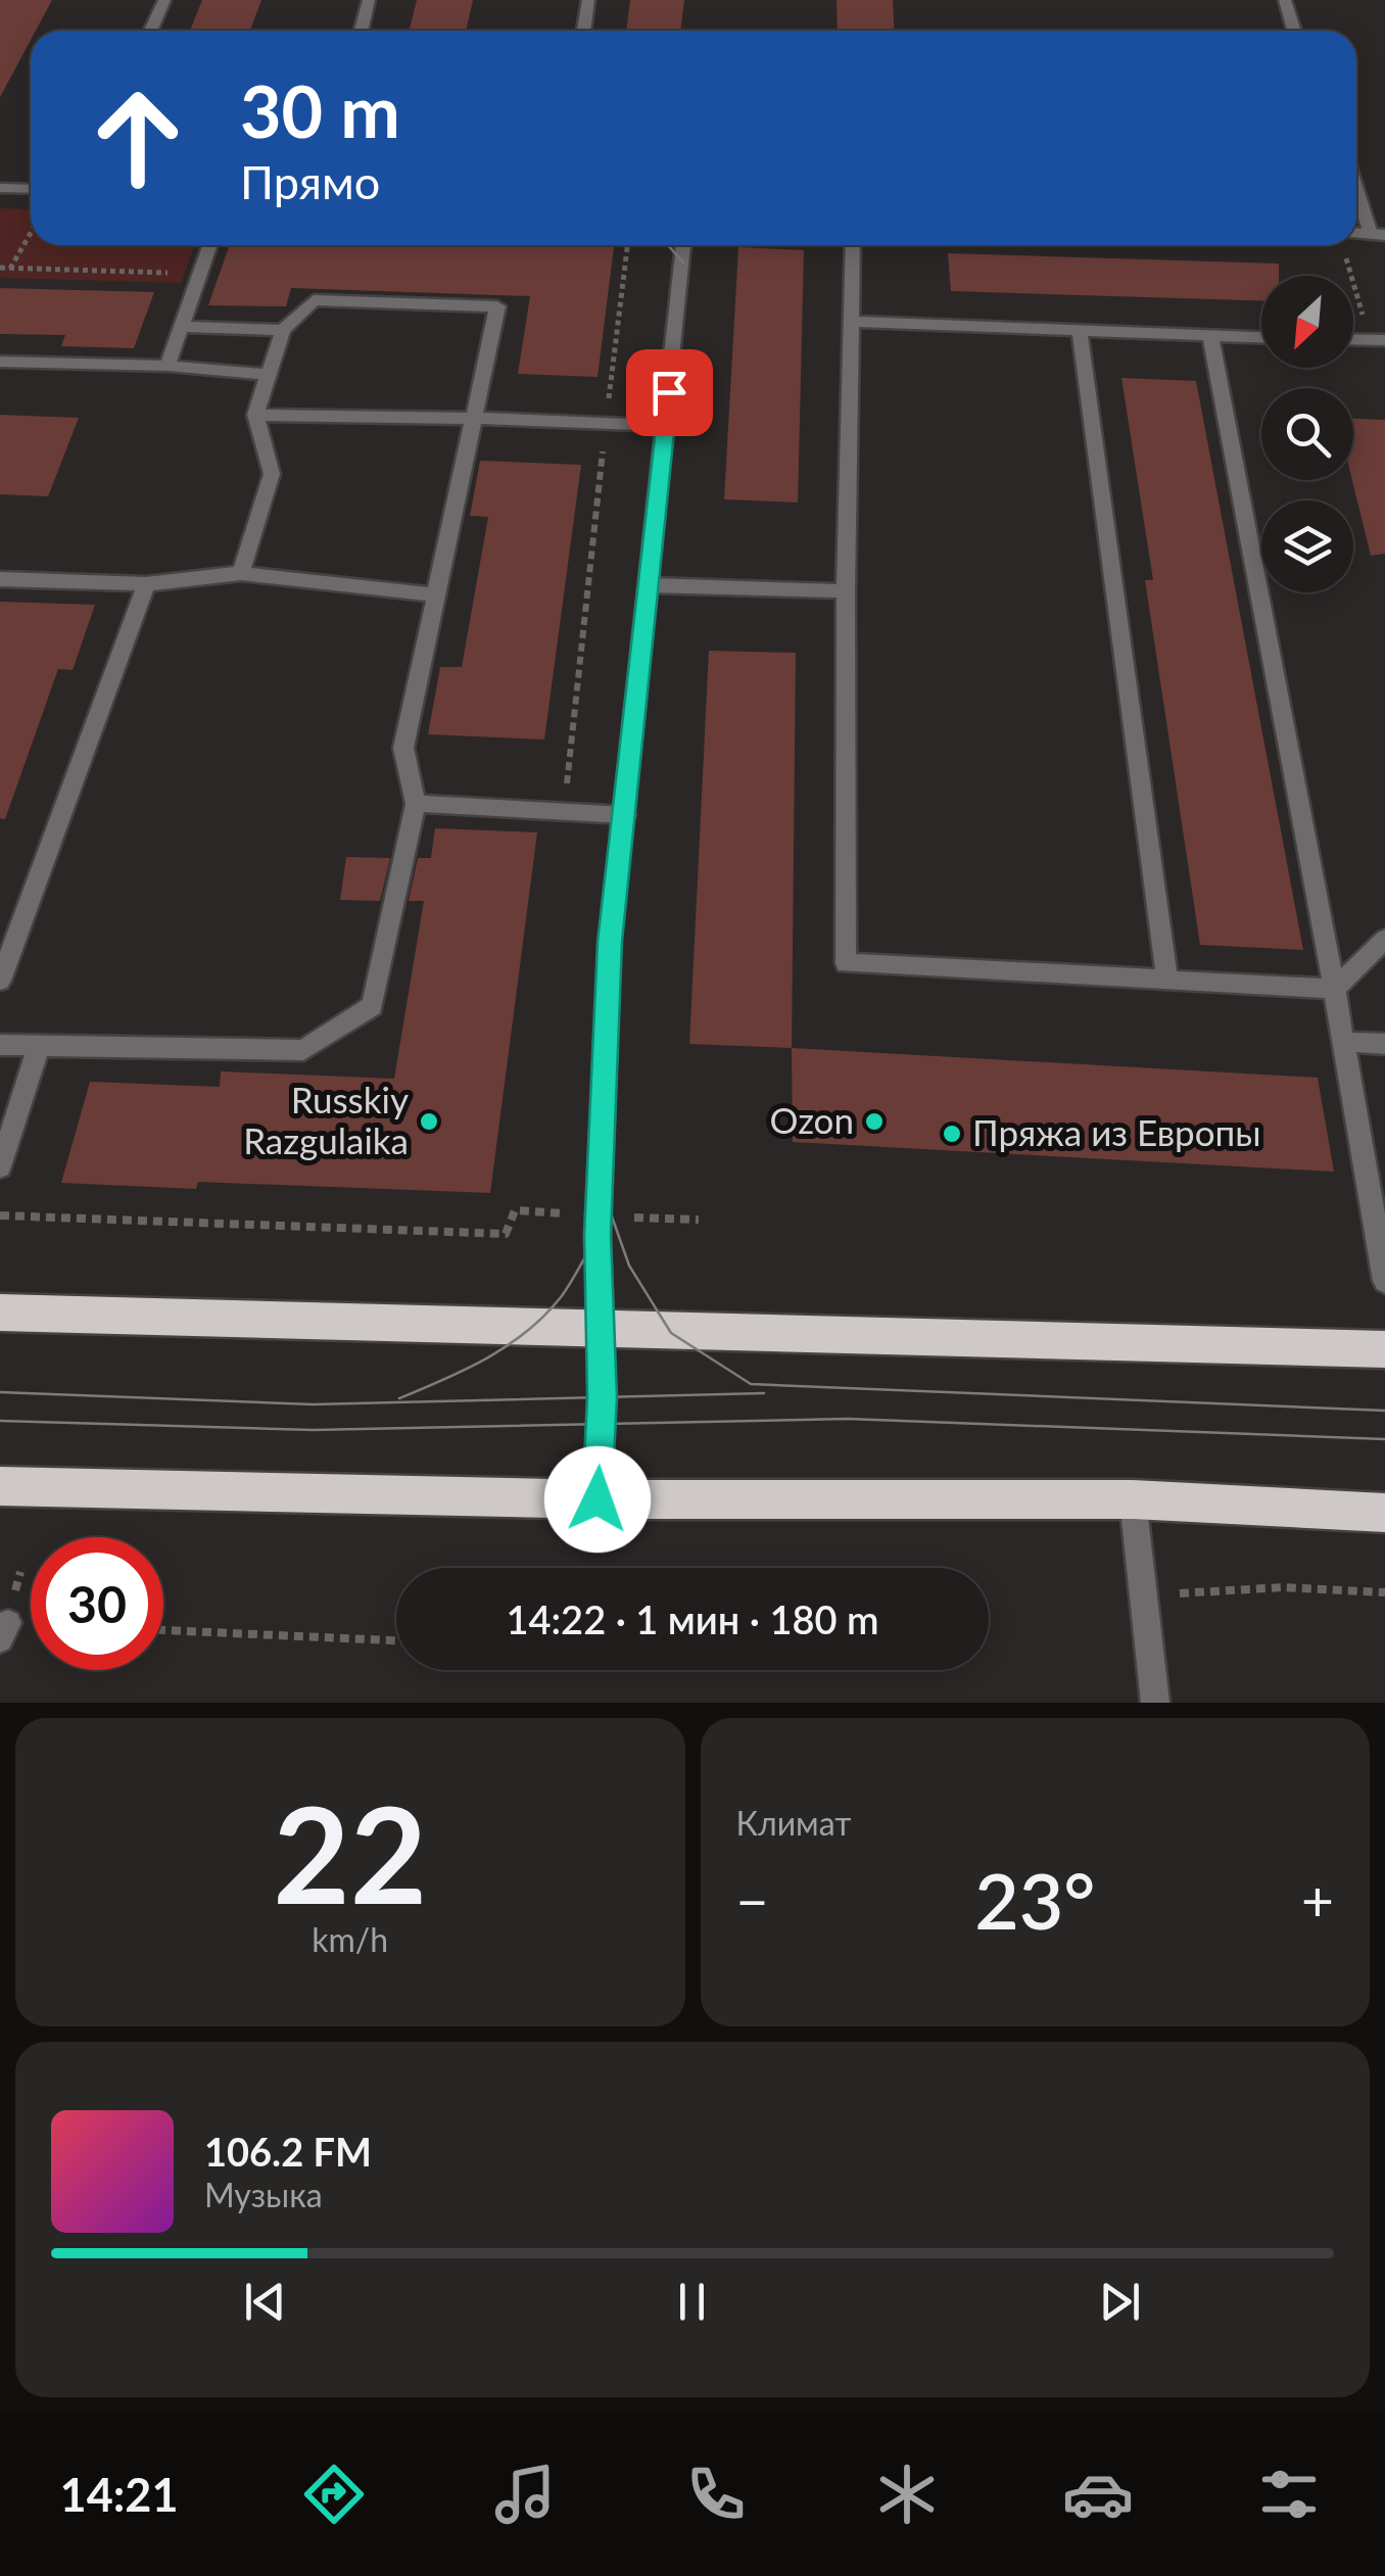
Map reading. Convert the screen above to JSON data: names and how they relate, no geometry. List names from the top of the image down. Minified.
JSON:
{"places":["Russkiy Razgulaika","Ozon","Пряжа из Европы"],"north":"bottom left","page":{"turn":["30 m","Прямо"],"limit":"30","trip":"14:22 · 1 мин · 180 m","tile":[["22","km/h"],"Климат"],"heat":["−","23°","+"],"song":["106.2 FM","Музыка"],"tabs":"14:21"}}
